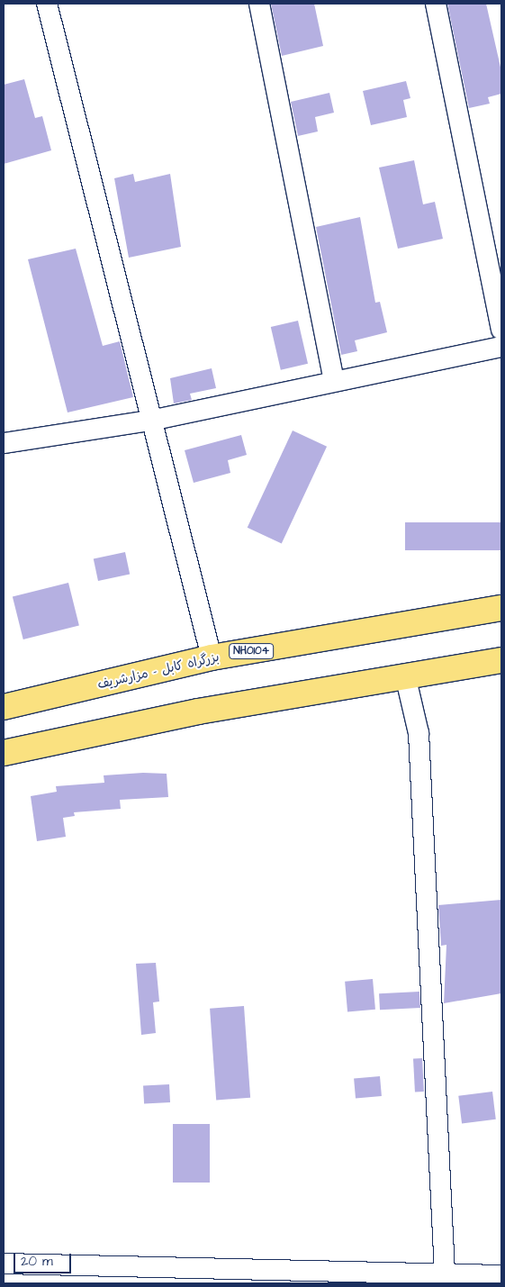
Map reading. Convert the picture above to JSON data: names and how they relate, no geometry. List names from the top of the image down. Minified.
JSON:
{"streets":{"highway":["NH0104","بزرگراه کابل - مزارشریف"]},"scale_bar":"20 m"}
